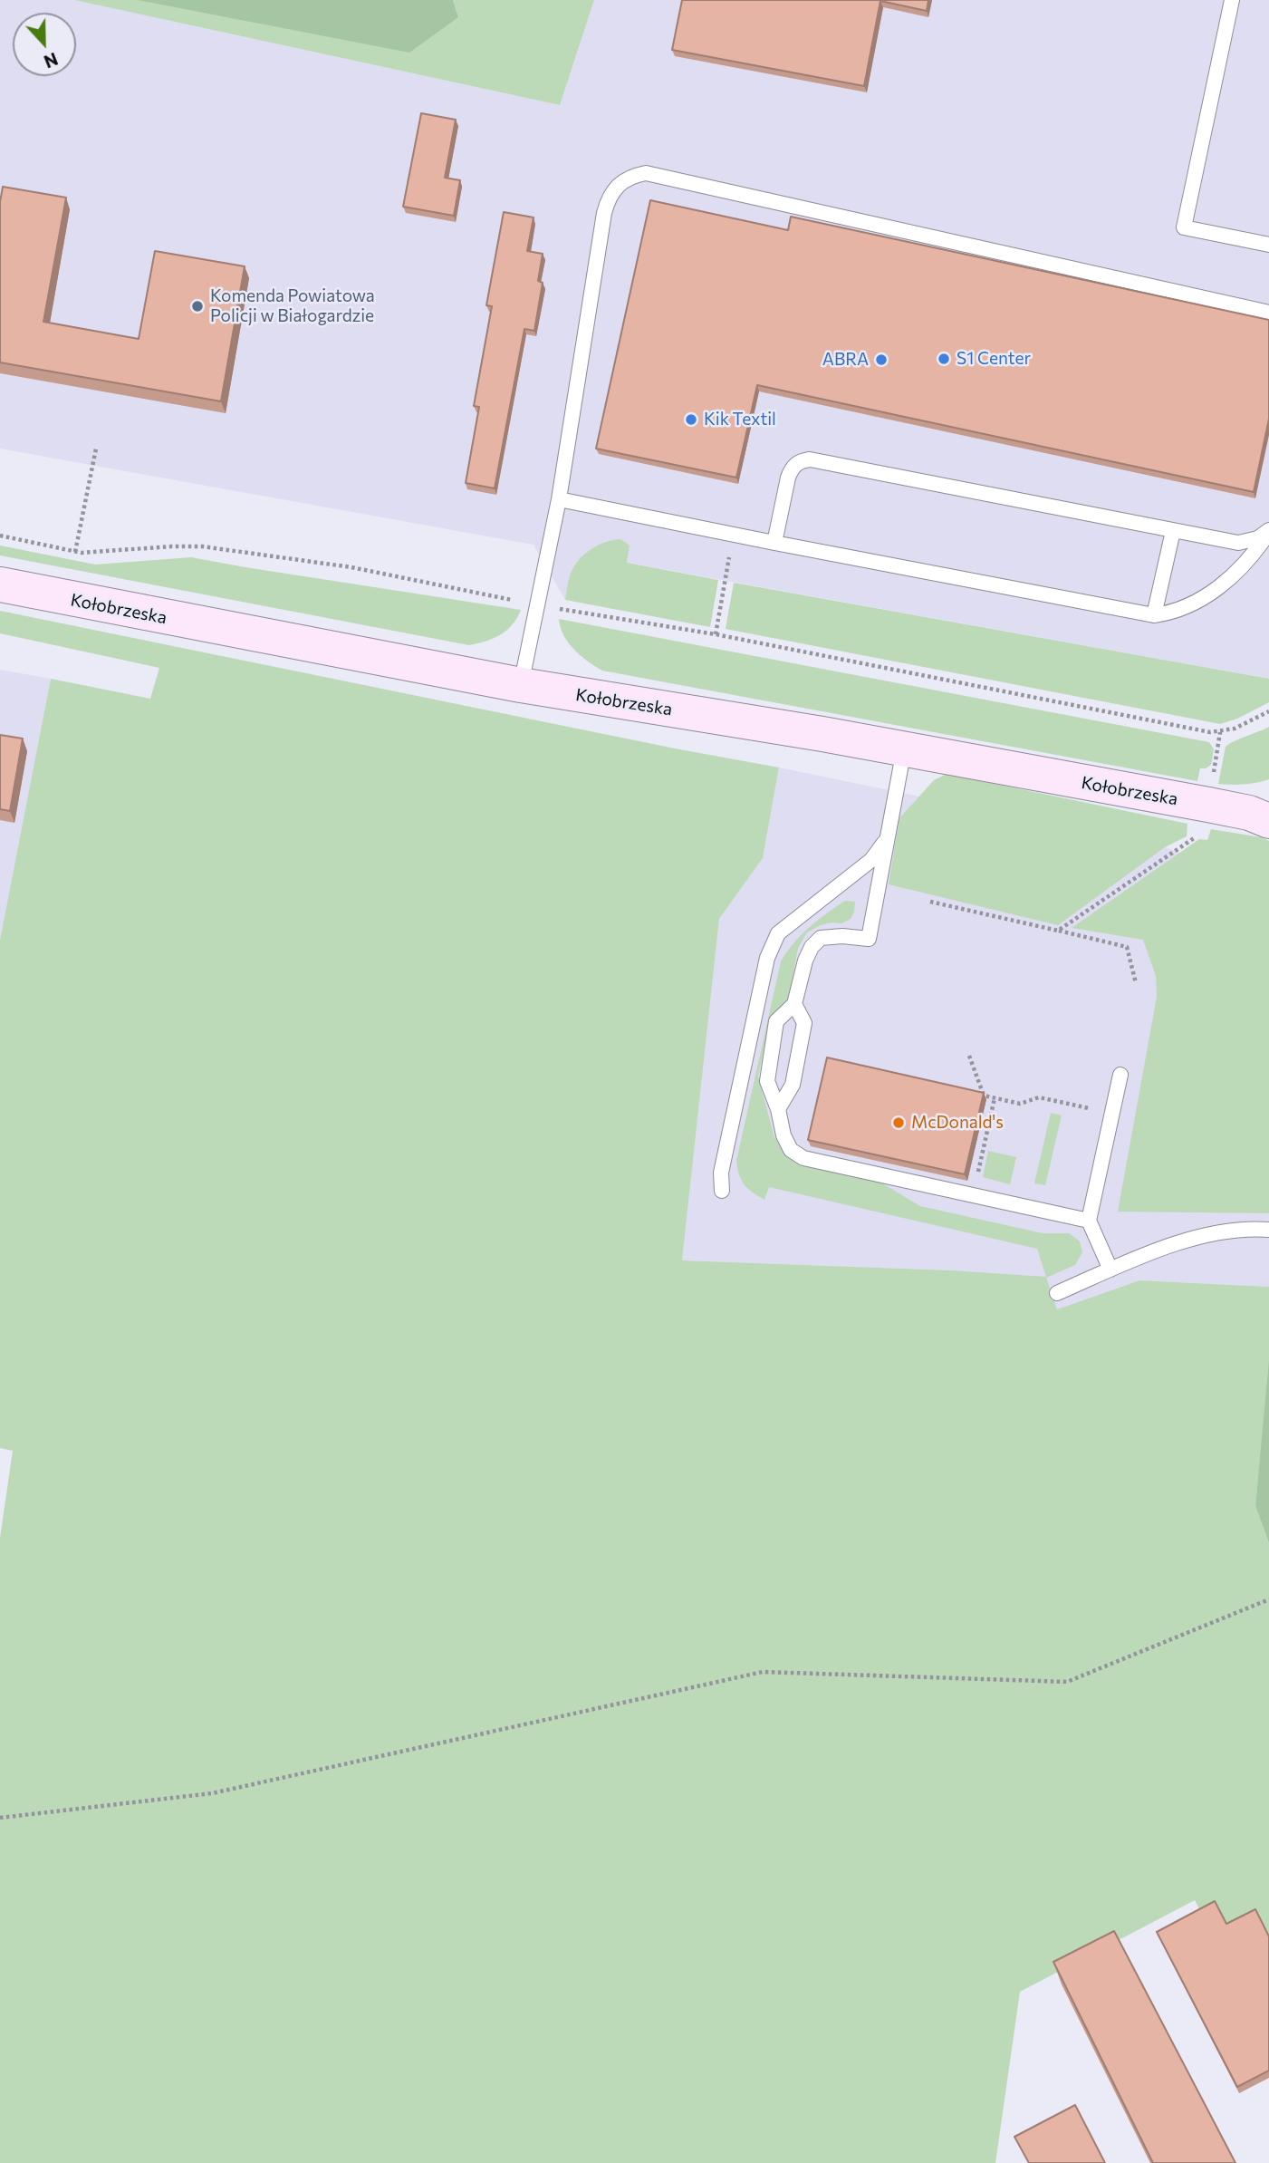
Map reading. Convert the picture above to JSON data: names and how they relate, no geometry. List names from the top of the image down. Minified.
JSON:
{"streets":{"main road":["Kołobrzeska"]},"places":["Komenda Powiatowa Policji w Białogardzie","S1 Center","ABRA","Kik Textil","McDonald's"],"north":"bottom"}
